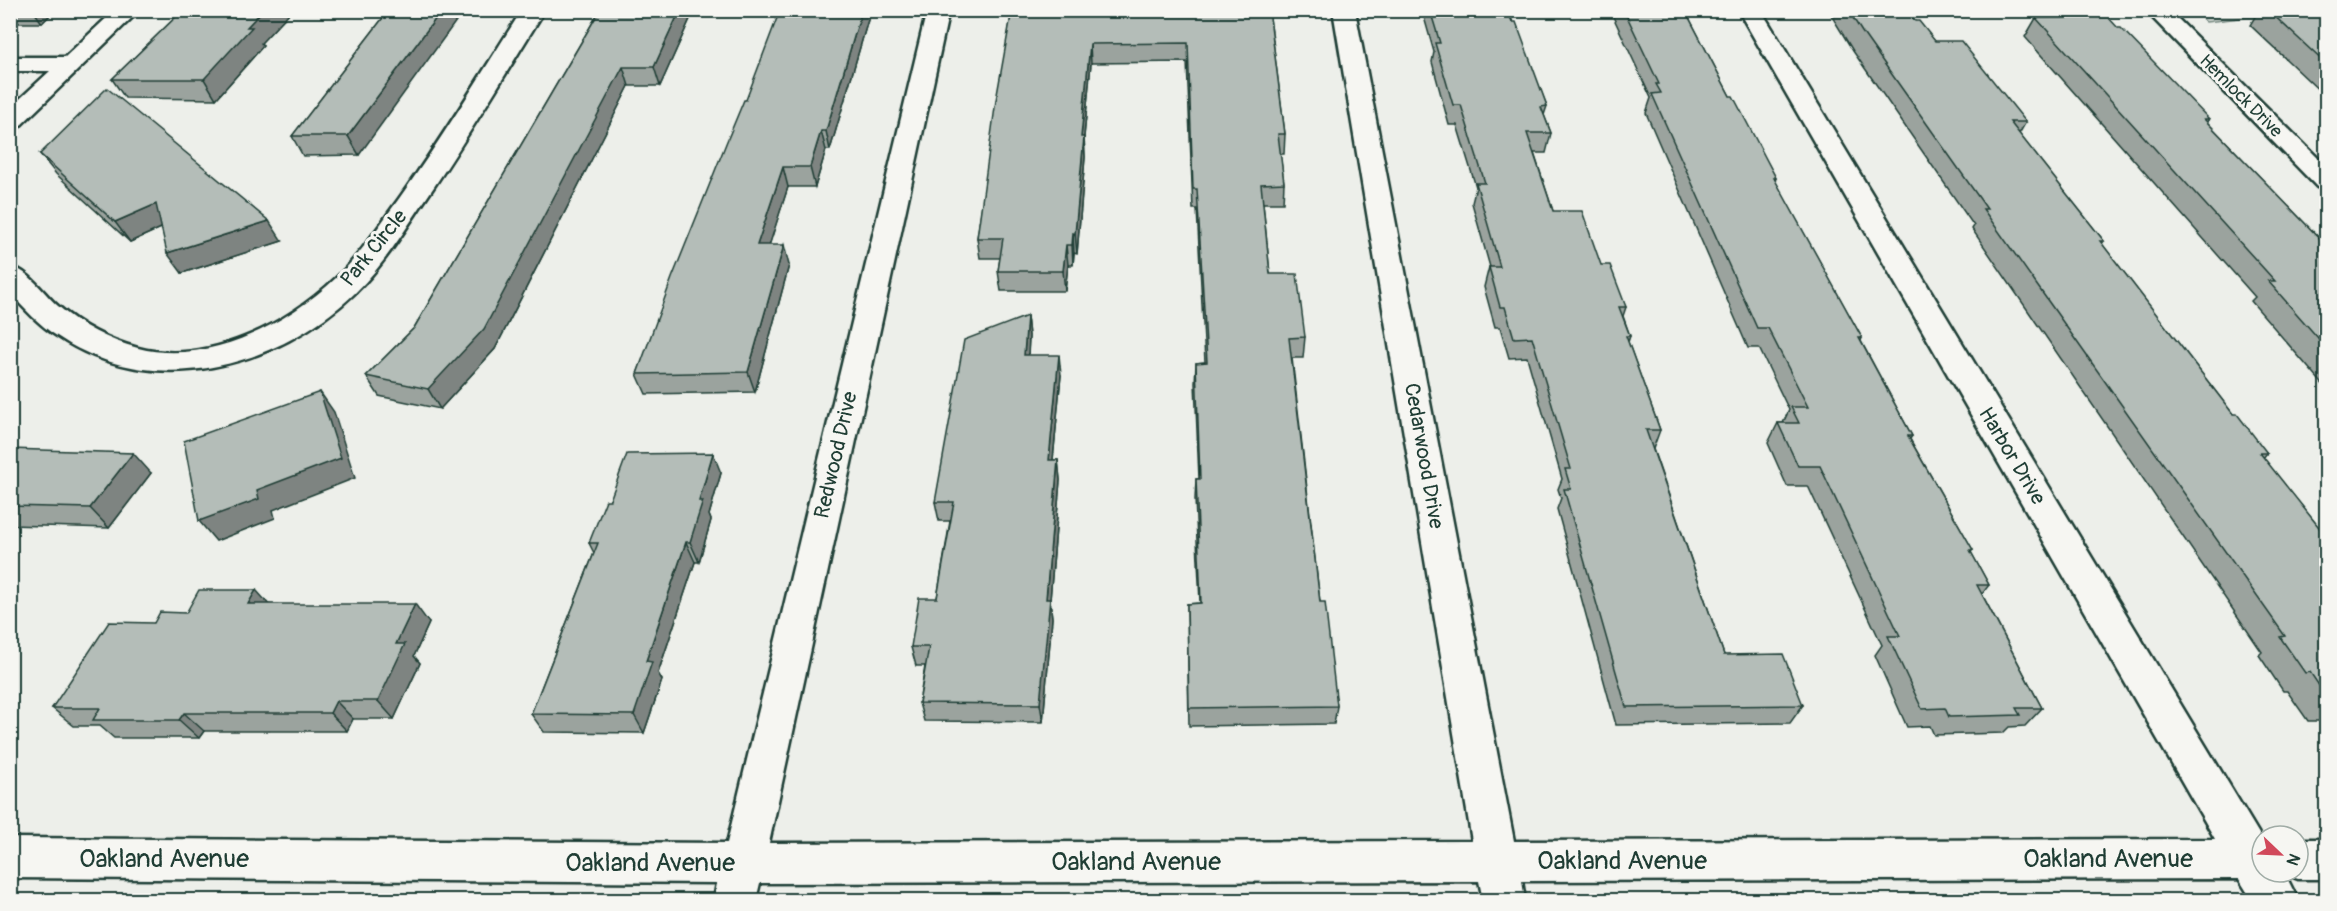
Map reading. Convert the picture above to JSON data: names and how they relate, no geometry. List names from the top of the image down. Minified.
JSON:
{"streets":{"street":["Hemlock Drive","Park Circle","Redwood Drive","Cedarwood Drive","Harbor Drive","Oakland Avenue"]},"crossings":[["Redwood Drive","Oakland Avenue"],["Cedarwood Drive","Oakland Avenue"]],"north":"bottom right"}
